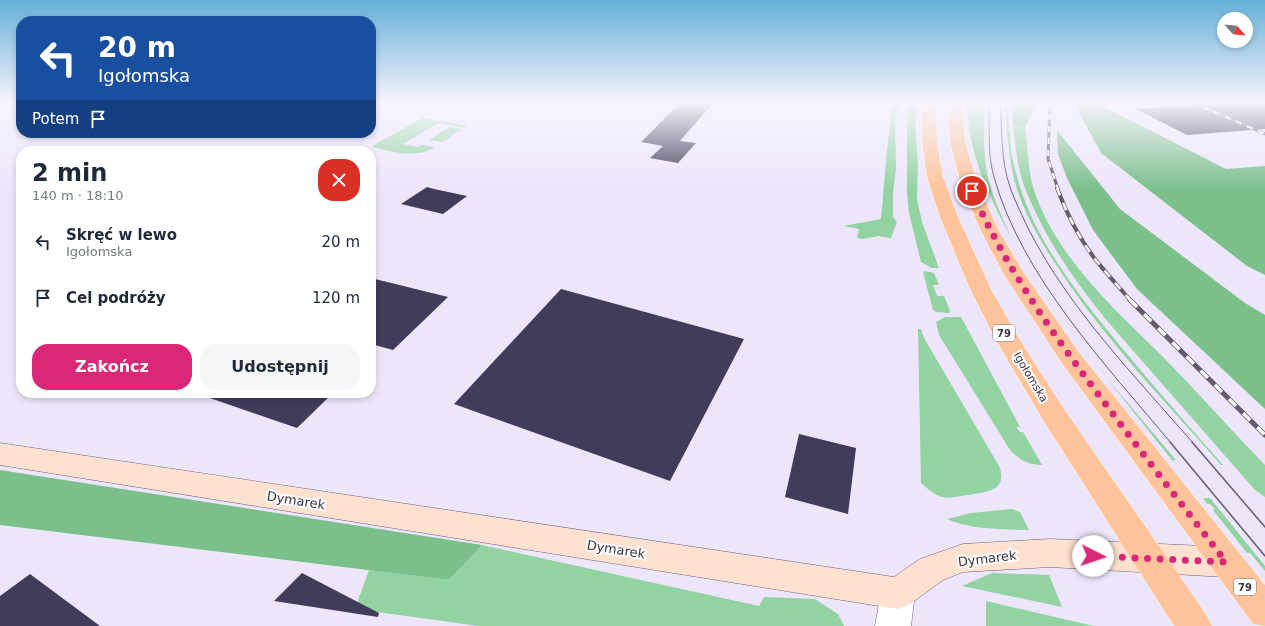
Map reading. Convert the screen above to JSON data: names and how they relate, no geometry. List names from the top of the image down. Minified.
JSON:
{"streets":{"main road":["79","Igołomska"],"street":["Dymarek"]},"crossings":[["79","Dymarek"],["Igołomska","Dymarek"]],"north":"bottom right","page":{"turn":["20 m","Igołomska"],"then":"Potem","heading":["2 min","140 m · 18:10"],"list":[{"name":"Skręć w lewo","note":"Igołomska","value":"20 m"},{"name":"Cel podróży","value":"120 m"}],"buttons":["Zakończ","Udostępnij"]}}
